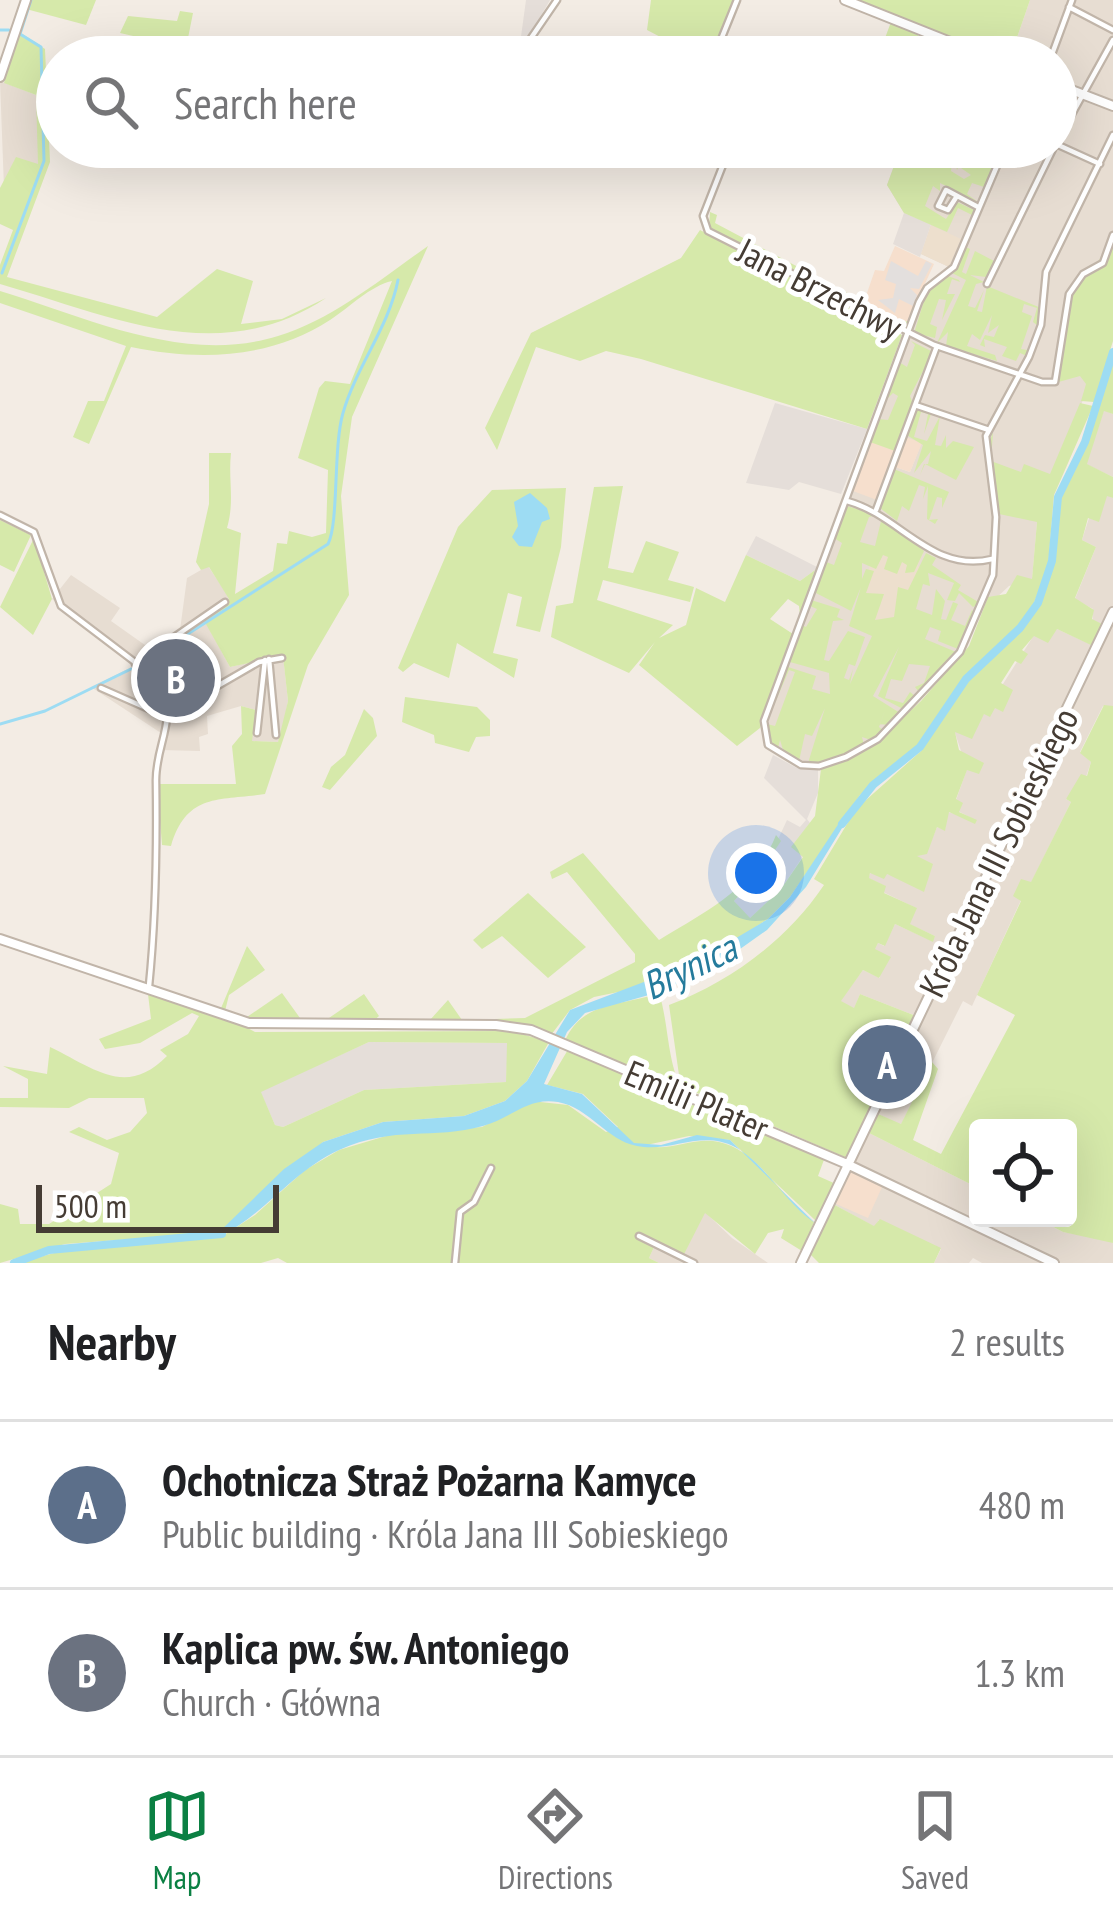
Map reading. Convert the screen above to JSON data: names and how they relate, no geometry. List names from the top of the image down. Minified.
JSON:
{"streets":{"street":["Jana Brzechwy","Króla Jana III Sobieskiego","Emilii Plater"]},"crossings":[["Króla Jana III Sobieskiego","Emilii Plater"]],"water":["Brynica"],"scale_bar":"500 m","page":{"search":"Search here","pins":["B","A"],"scale":"500 m","heading":["Nearby","2 results"],"list":[{"mark":"A","name":"Ochotnicza Straż Pożarna Kamyce","note":"Public building · Króla Jana III Sobieskiego","value":"480 m"},{"mark":"B","name":"Kaplica pw. św. Antoniego","note":"Church · Główna","value":"1.3 km"}],"nav":["Map","Directions","Saved"]}}
